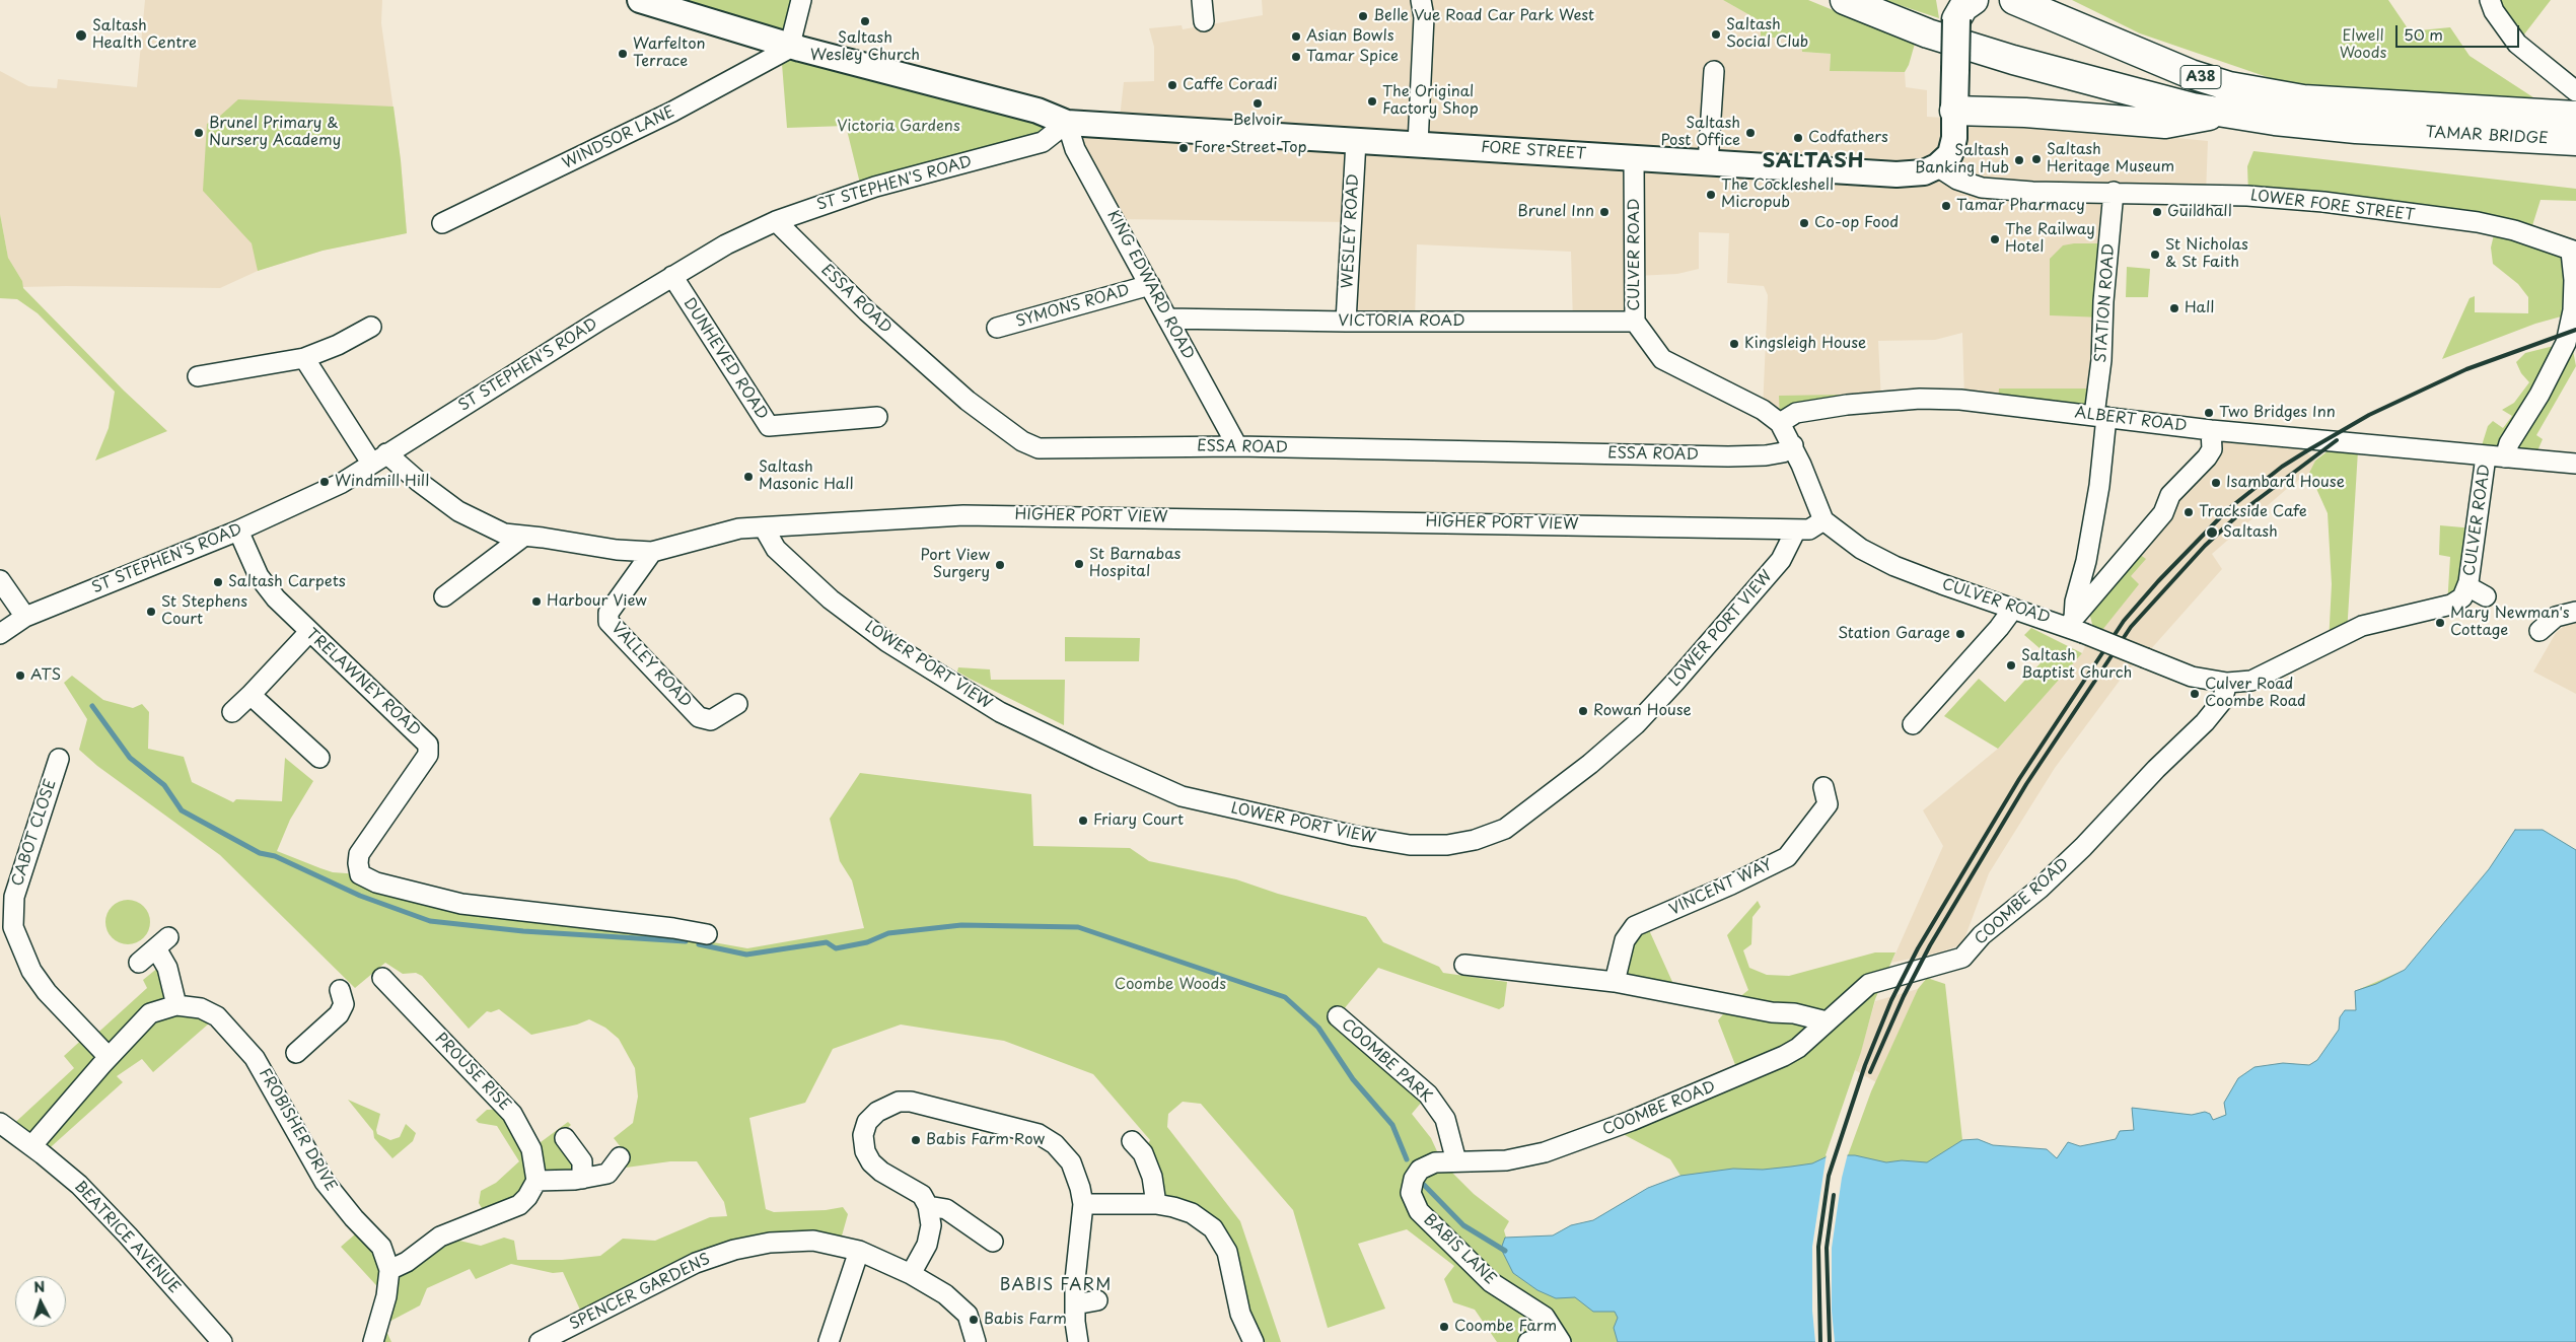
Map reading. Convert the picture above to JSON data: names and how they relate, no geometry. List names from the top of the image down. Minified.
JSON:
{"streets":{"highway":["A38","TAMAR BRIDGE"],"street":["WINDSOR LANE","FORE STREET","ST STEPHEN'S ROAD","LOWER FORE STREET","WESLEY ROAD","CULVER ROAD","KING EDWARD ROAD","ESSA ROAD","STATION ROAD","SYMONS ROAD","VICTORIA ROAD","DUNHEVED ROAD","ALBERT ROAD","HIGHER PORT VIEW","LOWER PORT VIEW","VALLEY ROAD","TRELAWNEY ROAD","CABOT CLOSE","VINCENT WAY","COOMBE ROAD","COOMBE PARK","PROUSE RISE","FROBISHER DRIVE","BEATRICE AVENUE","BABIS LANE","SPENCER GARDENS"]},"crossings":[["A38","TAMAR BRIDGE"],["WINDSOR LANE","FORE STREET"],["FORE STREET","ST STEPHEN'S ROAD"],["FORE STREET","LOWER FORE STREET"],["FORE STREET","WESLEY ROAD"],["FORE STREET","CULVER ROAD"],["FORE STREET","KING EDWARD ROAD"],["ST STEPHEN'S ROAD","KING EDWARD ROAD"],["ST STEPHEN'S ROAD","ESSA ROAD"],["ST STEPHEN'S ROAD","DUNHEVED ROAD"],["ST STEPHEN'S ROAD","HIGHER PORT VIEW"],["ST STEPHEN'S ROAD","TRELAWNEY ROAD"],["LOWER FORE STREET","STATION ROAD"],["WESLEY ROAD","VICTORIA ROAD"],["CULVER ROAD","ESSA ROAD"],["CULVER ROAD","STATION ROAD"],["CULVER ROAD","VICTORIA ROAD"],["CULVER ROAD","ALBERT ROAD"],["CULVER ROAD","HIGHER PORT VIEW"],["CULVER ROAD","COOMBE ROAD"],["KING EDWARD ROAD","ESSA ROAD"],["KING EDWARD ROAD","SYMONS ROAD"],["KING EDWARD ROAD","VICTORIA ROAD"],["STATION ROAD","ALBERT ROAD"],["HIGHER PORT VIEW","LOWER PORT VIEW"],["HIGHER PORT VIEW","VALLEY ROAD"],["CABOT CLOSE","FROBISHER DRIVE"],["COOMBE ROAD","COOMBE PARK"],["COOMBE ROAD","BABIS LANE"],["COOMBE PARK","BABIS LANE"],["FROBISHER DRIVE","BEATRICE AVENUE"]],"districts":["SALTASH","BABIS FARM"],"parks":["Elwell Woods","Victoria Gardens","Coombe Woods"],"places":["Belle Vue Road Car Park West","Saltash Wesley Church","Saltash Social Club","Saltash Health Centre","Asian Bowls","Warfelton Terrace","Tamar Spice","Caffe Coradi","The Original Factory Shop","Belvoir","Brunel Primary & Nursery Academy","Saltash Post Office","Codfathers","Fore Street Top","Saltash Heritage Museum","Saltash Banking Hub","The Cockleshell Micropub","Tamar Pharmacy","Brunel Inn","Guildhall","Co-op Food","The Railway Hotel","St Nicholas & St Faith","Hall","Kingsleigh House","Two Bridges Inn","Saltash Masonic Hall","Windmill Hill","Isambard House","Trackside Cafe","Saltash","St Barnabas Hospital","Port View Surgery","Saltash Carpets","Harbour View","St Stephens Court","Mary Newman's Cottage","Station Garage","Saltash Baptist Church","ATS","Culver Road Coombe Road","Rowan House","Friary Court","Babis Farm Row","Babis Farm","Coombe Farm"],"scale_bar":"50 m","north":"top"}
